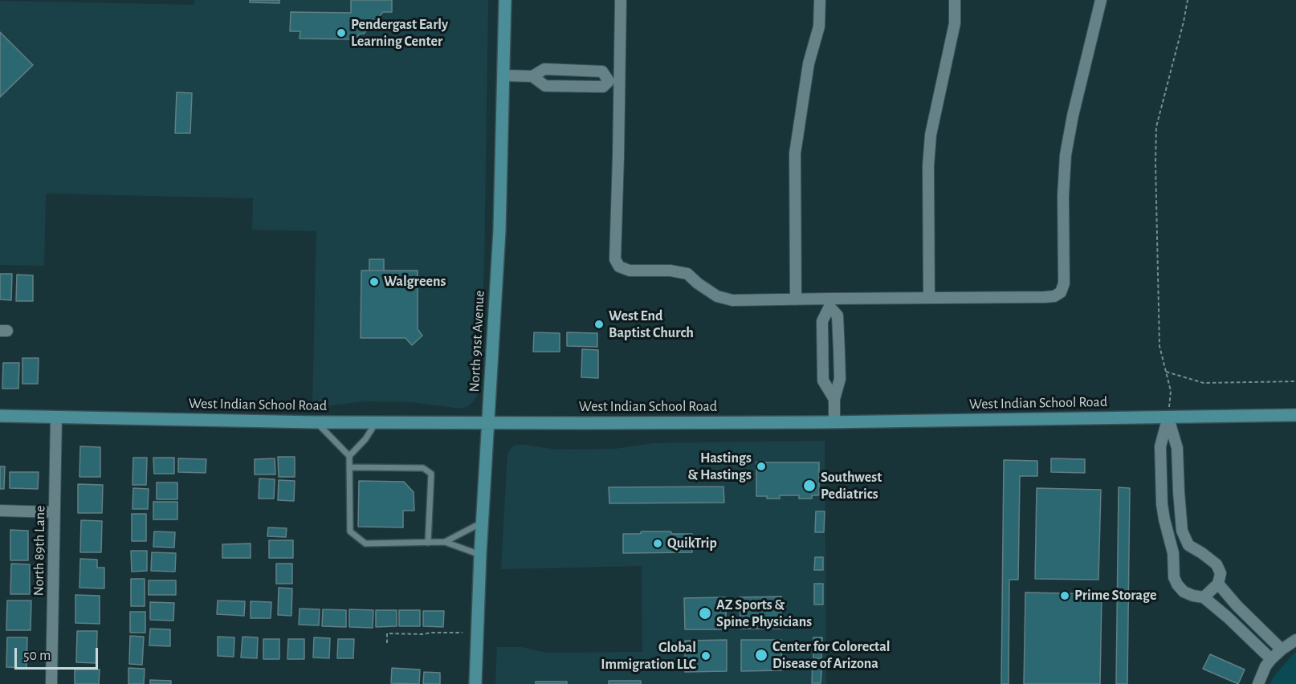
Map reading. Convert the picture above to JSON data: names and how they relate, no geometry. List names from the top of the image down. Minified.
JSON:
{"streets":{"main road":["North 91st Avenue","West Indian School Road"],"street":["North 89th Lane"]},"crossings":[["North 91st Avenue","West Indian School Road"],["West Indian School Road","North 89th Lane"]],"places":["Pendergast Early Learning Center","Walgreens","West End Baptist Church","Hastings & Hastings","Southwest Pediatrics","QuikTrip","Prime Storage","AZ Sports & Spine Physicians","Center for Colorectal Disease of Arizona","Global Immigration LLC"],"scale_bar":"50 m"}
